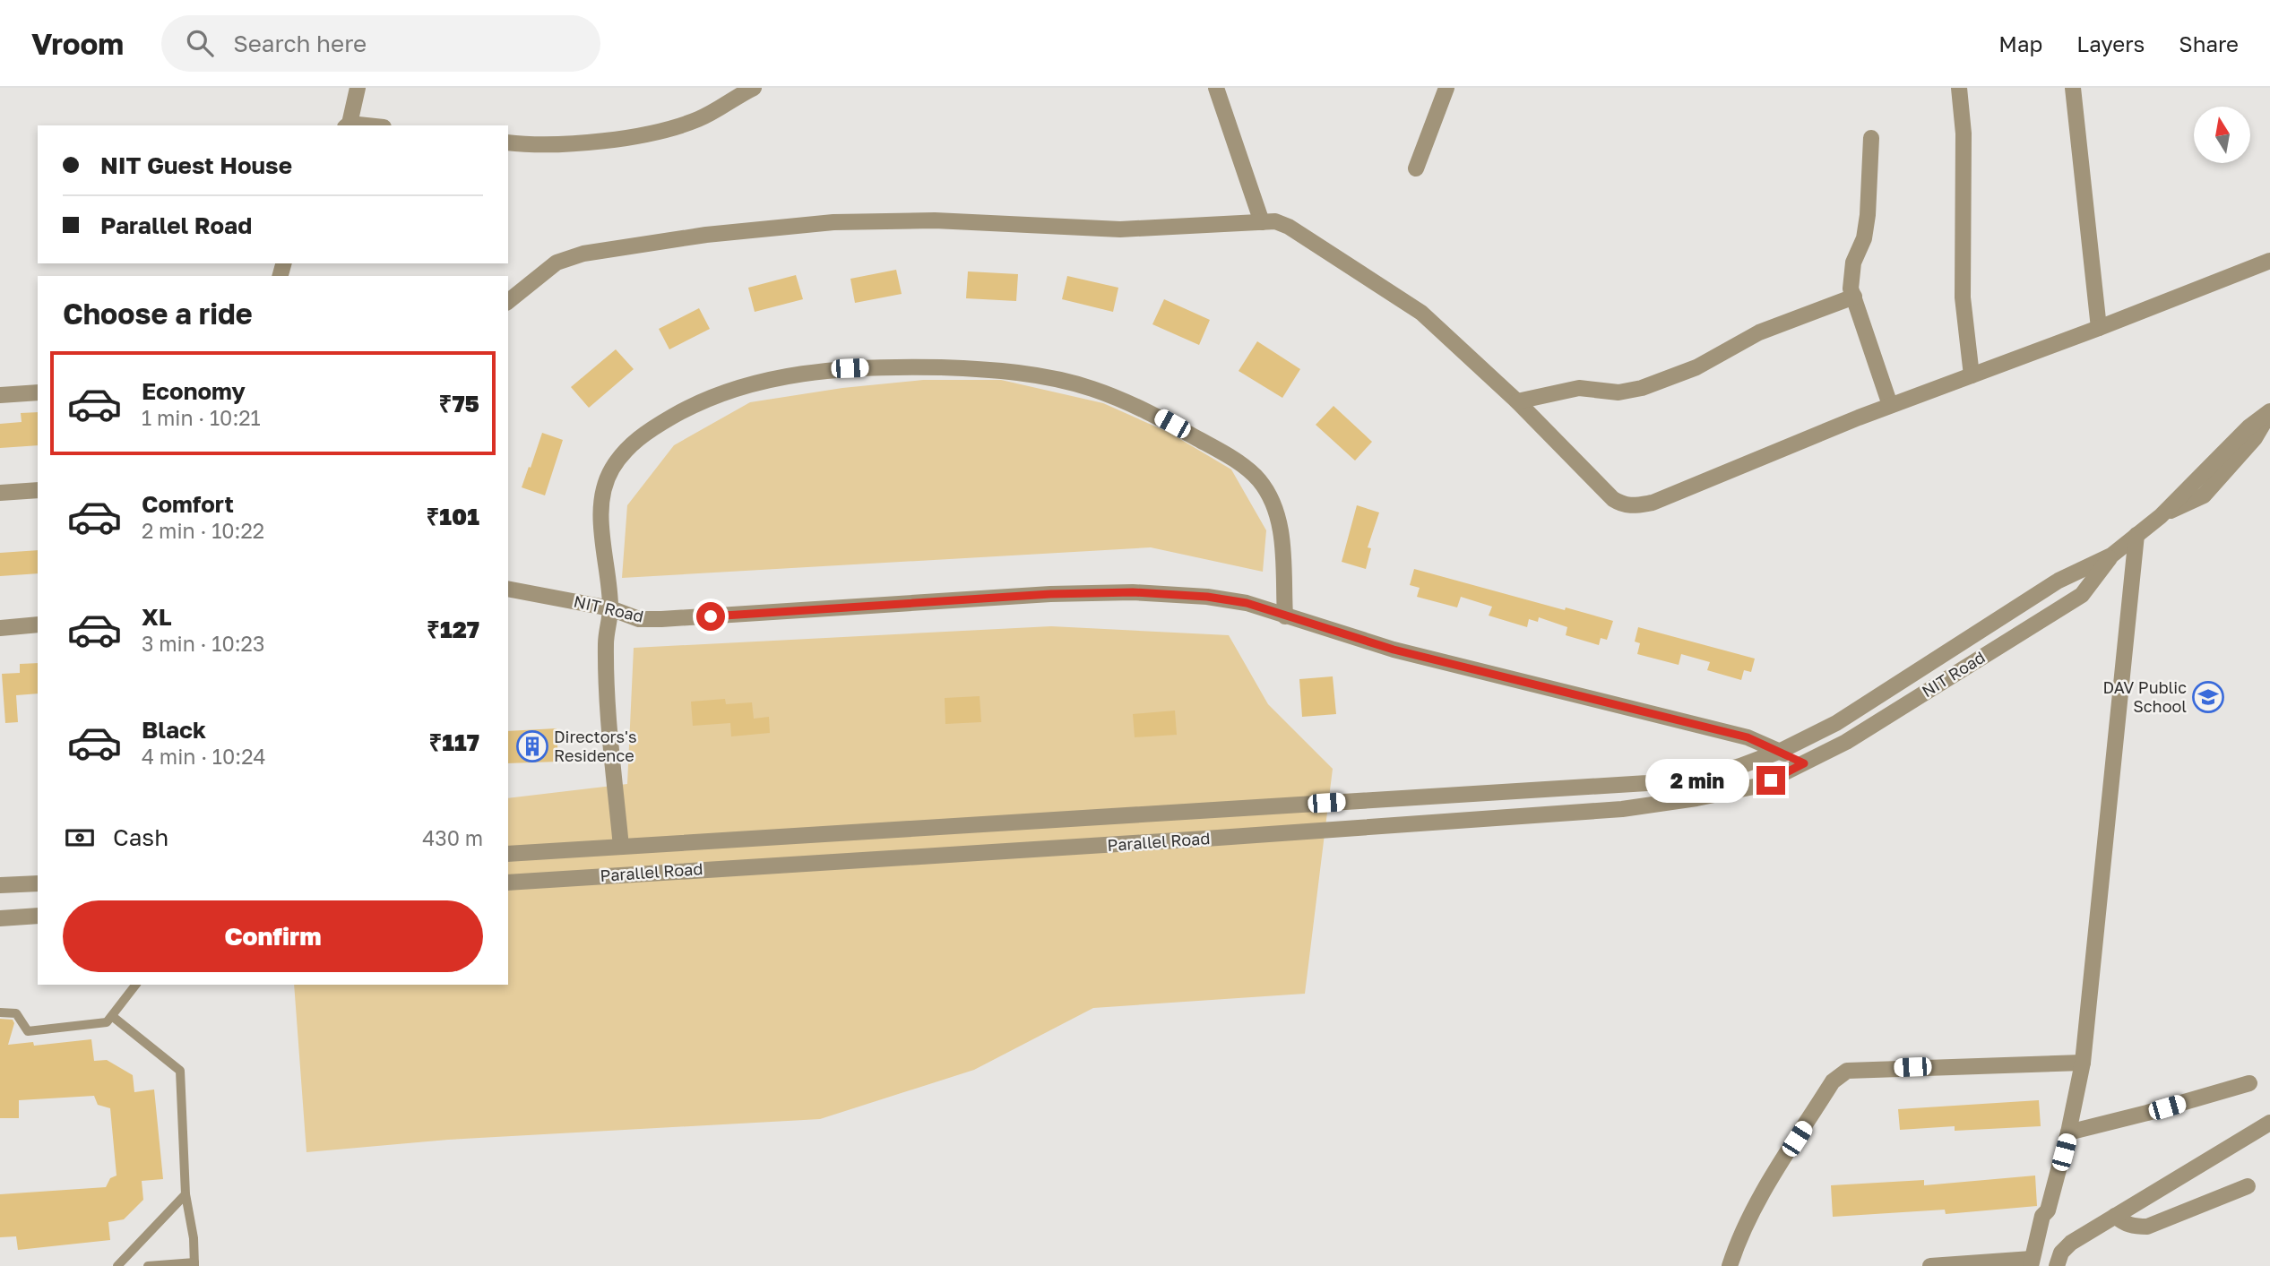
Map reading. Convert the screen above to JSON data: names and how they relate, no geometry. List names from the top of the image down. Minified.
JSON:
{"streets":{"street":["NIT Road","Parallel Road"]},"crossings":[["NIT Road","Parallel Road"]],"places":{"school or university":["DAV Public School"],"building":["Directors's Residence"]},"north":"top","page":{"header":"Vroom","search":"Search here","nav":["Map","Layers","Share"],"banner":["NIT Guest House","Parallel Road"],"heading":"Choose a ride","list":[{"name":"Economy","note":"1 min · 10:21","value":"₹75"},{"name":"Comfort","note":"2 min · 10:22","value":"₹101"},{"name":"XL","note":"3 min · 10:23","value":"₹127"},{"name":"Black","note":"4 min · 10:24","value":"₹117"}],"bubble":"2 min","pay":["Cash","430 m"],"buttons":"Confirm"}}
